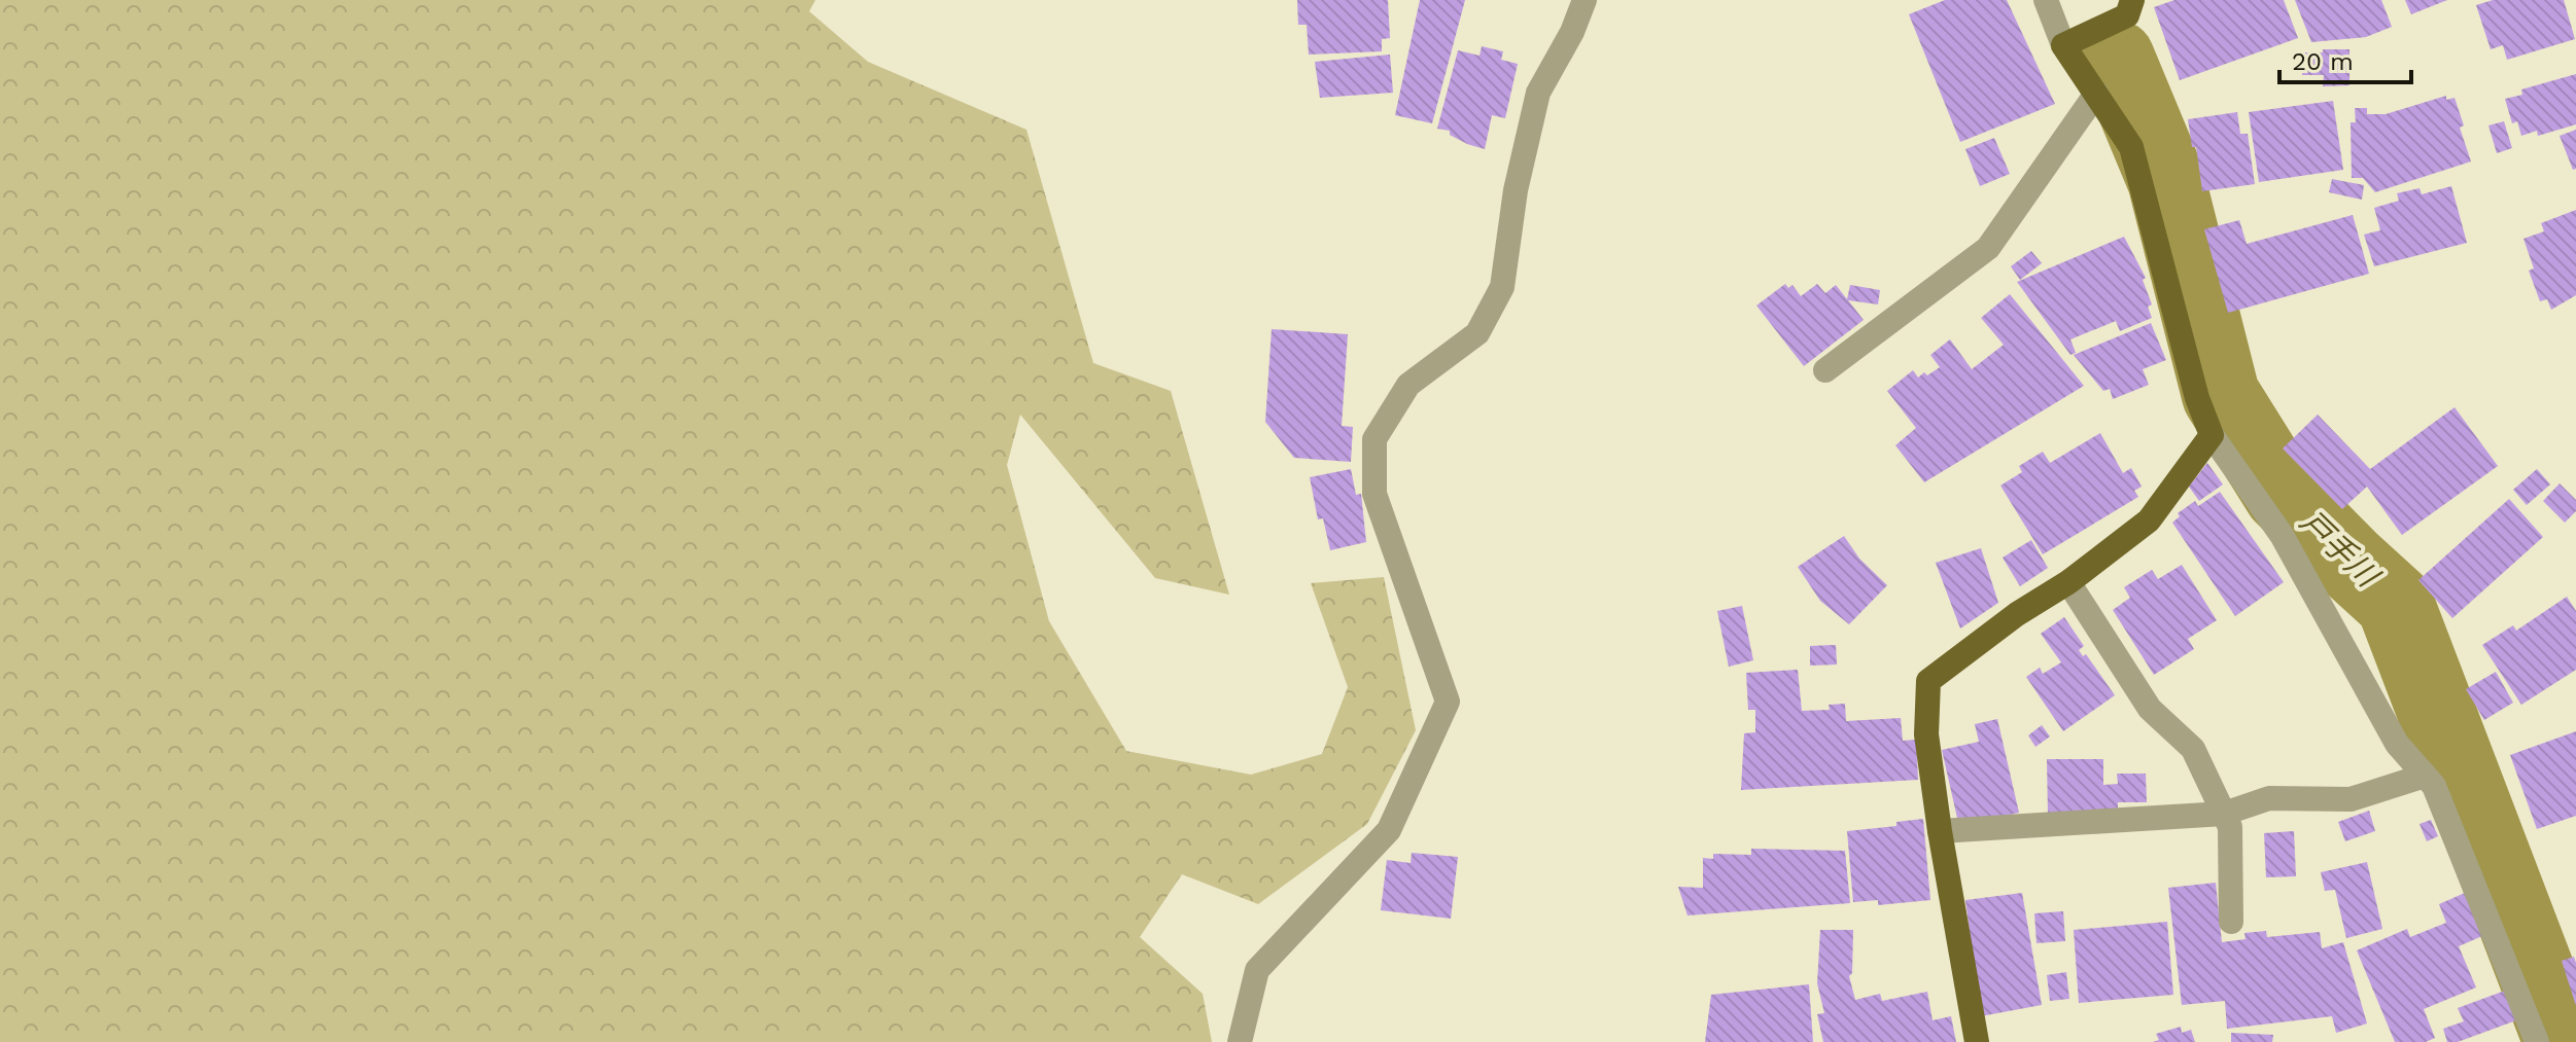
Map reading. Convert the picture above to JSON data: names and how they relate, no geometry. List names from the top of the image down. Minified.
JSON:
{"water":["戸手川"],"scale_bar":"20 m"}
